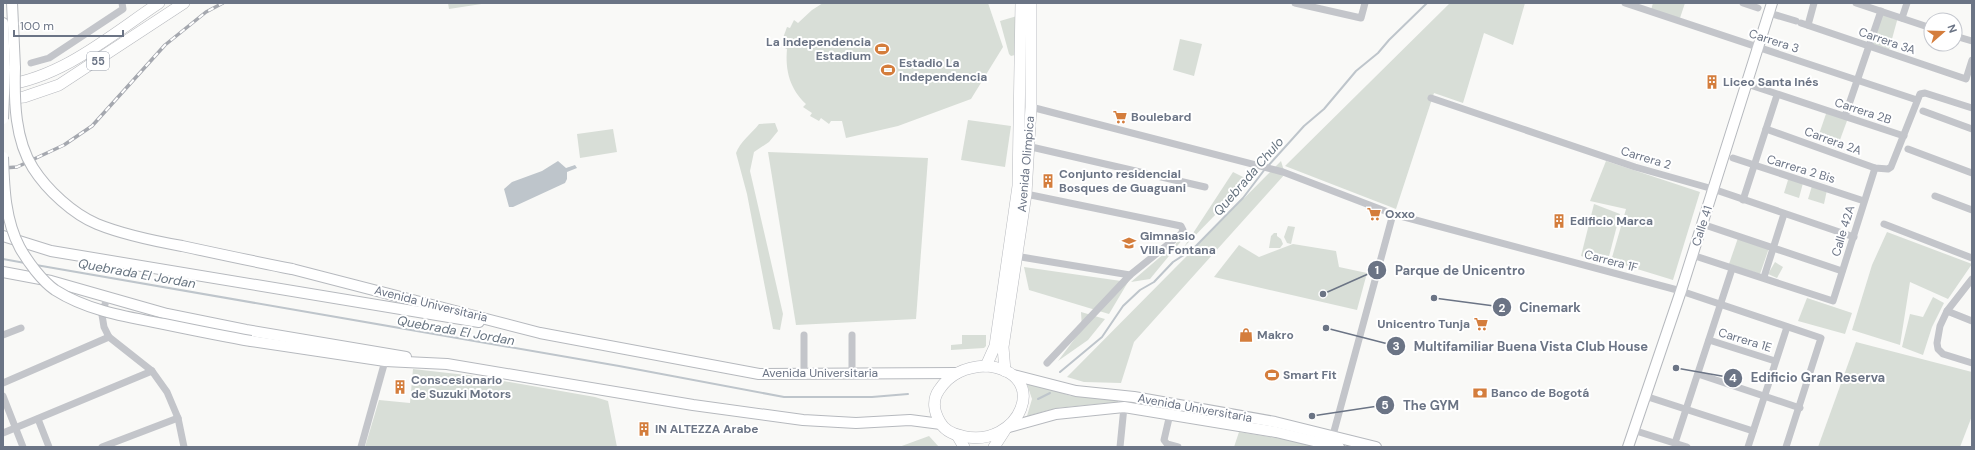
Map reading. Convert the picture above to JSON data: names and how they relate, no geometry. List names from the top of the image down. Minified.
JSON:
{"streets":{"main road":["55","Avenida Olimpica","Calle 41","Avenida Universitaria"],"street":["Carrera 3","Carrera 3A","Carrera 2B","Carrera 2A","Carrera 2","Carrera 2 Bis","Calle 42A","Carrera 1F","Carrera 1E"]},"crossings":[["Carrera 3","Calle 41"],["Carrera 3A","Calle 41"],["Carrera 2B","Calle 41"],["Carrera 2A","Calle 42A"],["Carrera 2","Calle 41"],["Carrera 2","Calle 42A"],["Avenida Olimpica","Carrera 1F"],["Avenida Olimpica","Avenida Universitaria"],["Carrera 2 Bis","Calle 42A"],["Calle 41","Carrera 1F"]],"water":["Quebrada Chulo","Quebrada El Jordan"],"places":{"sports":["La Independencia Estadium","Estadio La Independencia","Smart Fit"],"building":["Liceo Santa Inés","Conjunto residencial Bosques de Guaguani","Edificio Marca","Conscesionario de Suzuki Motors","IN ALTEZZA Arabe"],"supermarket":["Boulebard","Oxxo","Unicentro Tunja"],"school or university":["Gimnasio Villa Fontana"],"other":["Parque de Unicentro","Cinemark","Multifamiliar Buena Vista Club House","Edificio Gran Reserva","The GYM"],"shop":["Makro"],"bank":["Banco de Bogotá"]},"scale_bar":"100 m","north":"right"}
